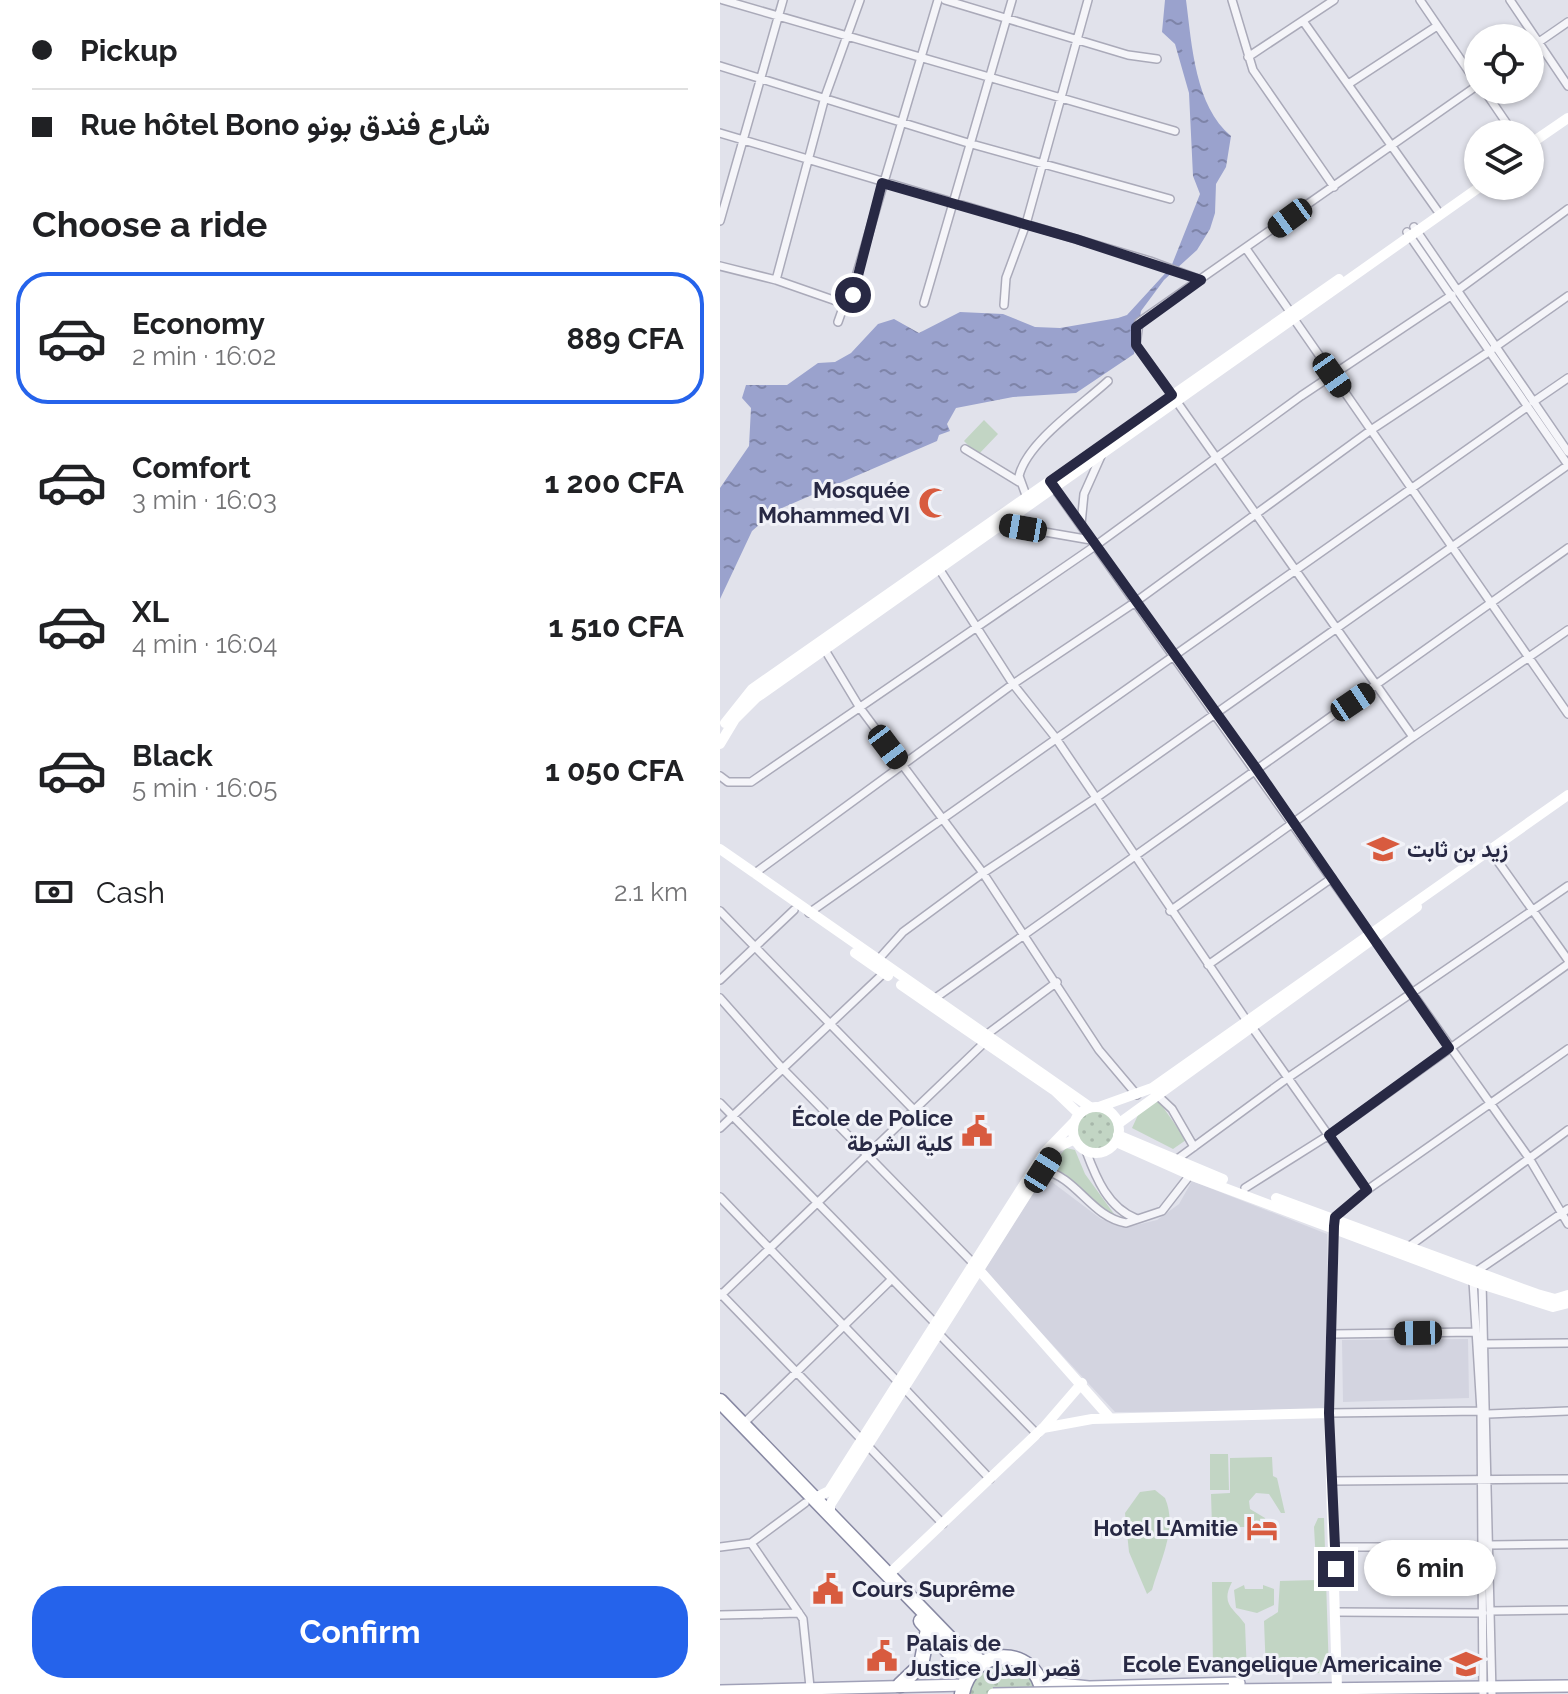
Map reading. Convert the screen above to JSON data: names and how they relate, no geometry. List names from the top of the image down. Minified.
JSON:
{"places":{"mosque":["Mosquée Mohammed VI"],"school or university":["زيد بن ثابت","Ecole Evangelique Americaine"],"public building":["École de Police كلية الشرطة","Cours Suprême","Palais de Justice قصر العدل"],"hotel":["Hotel L'Amitie"]},"page":{"banner":["Pickup","Rue hôtel Bono شارع فندق بونو"],"heading":"Choose a ride","list":[{"name":"Economy","note":"2 min · 16:02","value":"889 CFA"},{"name":"Comfort","note":"3 min · 16:03","value":"1 200 CFA"},{"name":"XL","note":"4 min · 16:04","value":"1 510 CFA"},{"name":"Black","note":"5 min · 16:05","value":"1 050 CFA"}],"pay":["Cash","2.1 km"],"bubble":"6 min","buttons":"Confirm"}}
